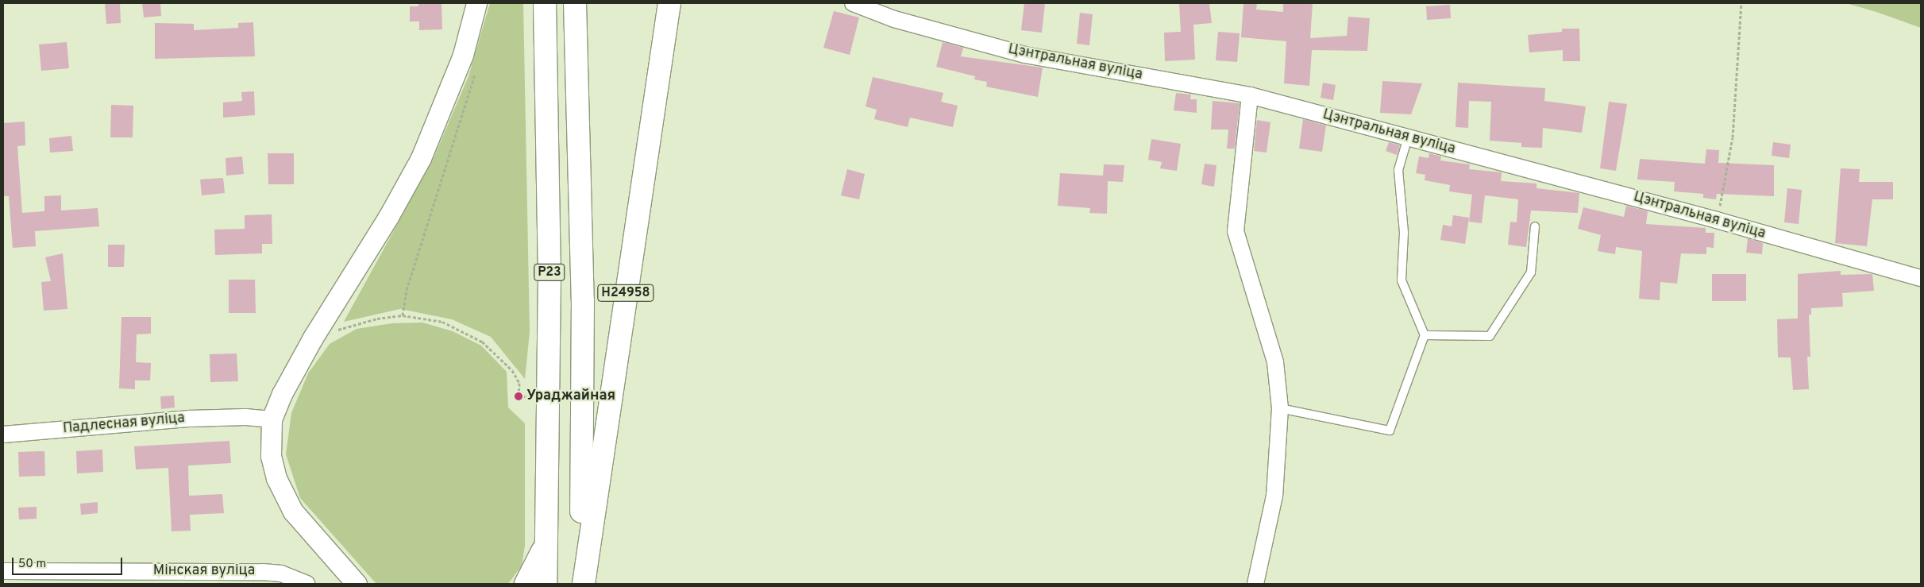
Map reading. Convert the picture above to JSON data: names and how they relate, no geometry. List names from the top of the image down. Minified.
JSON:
{"streets":{"highway":["Р23","Н24958"],"street":["Цэнтральная вуліца","Падлесная вуліца","Мінская вуліца"]},"crossings":[["Р23","Н24958"]],"places":["Ураджайная"],"scale_bar":"50 m"}
